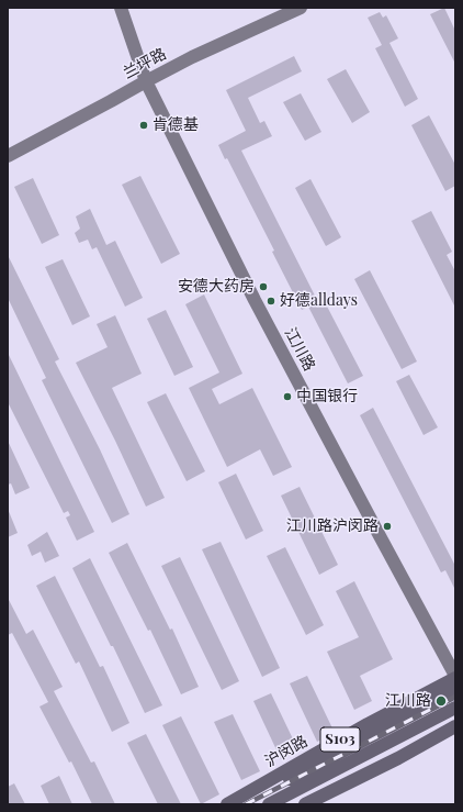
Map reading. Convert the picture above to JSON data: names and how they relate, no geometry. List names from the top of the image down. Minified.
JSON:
{"streets":{"main road":["兰坪路","江川路","S103","沪闵路"]},"crossings":[["兰坪路","江川路"],["江川路","沪闵路"]],"places":["肯德基","安德大药房","好德alldays","中国银行","江川路沪闵路","江川路"]}
